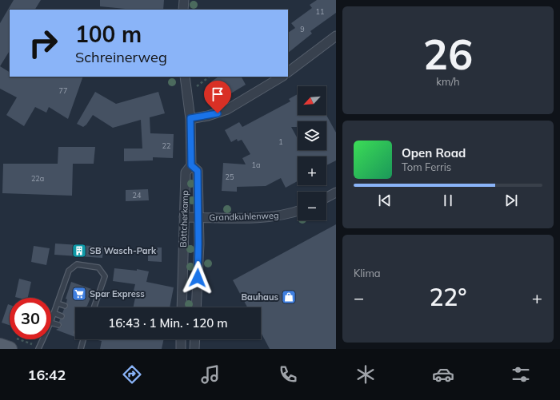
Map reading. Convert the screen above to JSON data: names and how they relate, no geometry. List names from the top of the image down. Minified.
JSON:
{"streets":{"street":["Grandkuhlenweg","Böttcherkamp"]},"crossings":[["Grandkuhlenweg","Böttcherkamp"]],"places":{"building":["SB Wasch-Park"],"supermarket":["Spar Express"],"shop":["Bauhaus"]},"house_numbers":["11","9","77","1","22","1a","25","22a","24"],"north":"bottom left","page":{"tile":[["26","km/h"],"Klima"],"turn":["100 m","Schreinerweg"],"map_buttons":["+","−"],"song":["Open Road","Tom Ferris"],"heat":["−","22°","+"],"limit":"30","trip":"16:43 · 1 Min. · 120 m","tabs":"16:42"}}
